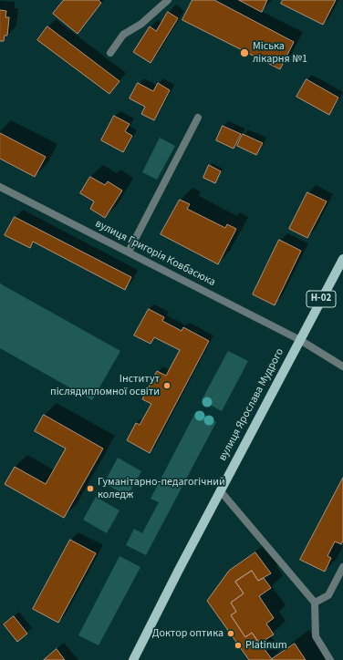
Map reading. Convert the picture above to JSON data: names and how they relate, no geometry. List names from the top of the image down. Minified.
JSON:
{"streets":{"main road":["Н-02","вулиця Ярослава Мудрого"],"street":["вулиця Григорія Ковбасюка"]},"crossings":[["вулиця Григорія Ковбасюка","вулиця Ярослава Мудрого"]],"places":["Міська лікарня №1","Інститут післядипломної освіти","Гуманітарно-педагогічний коледж","Доктор оптика","Platinum"]}
